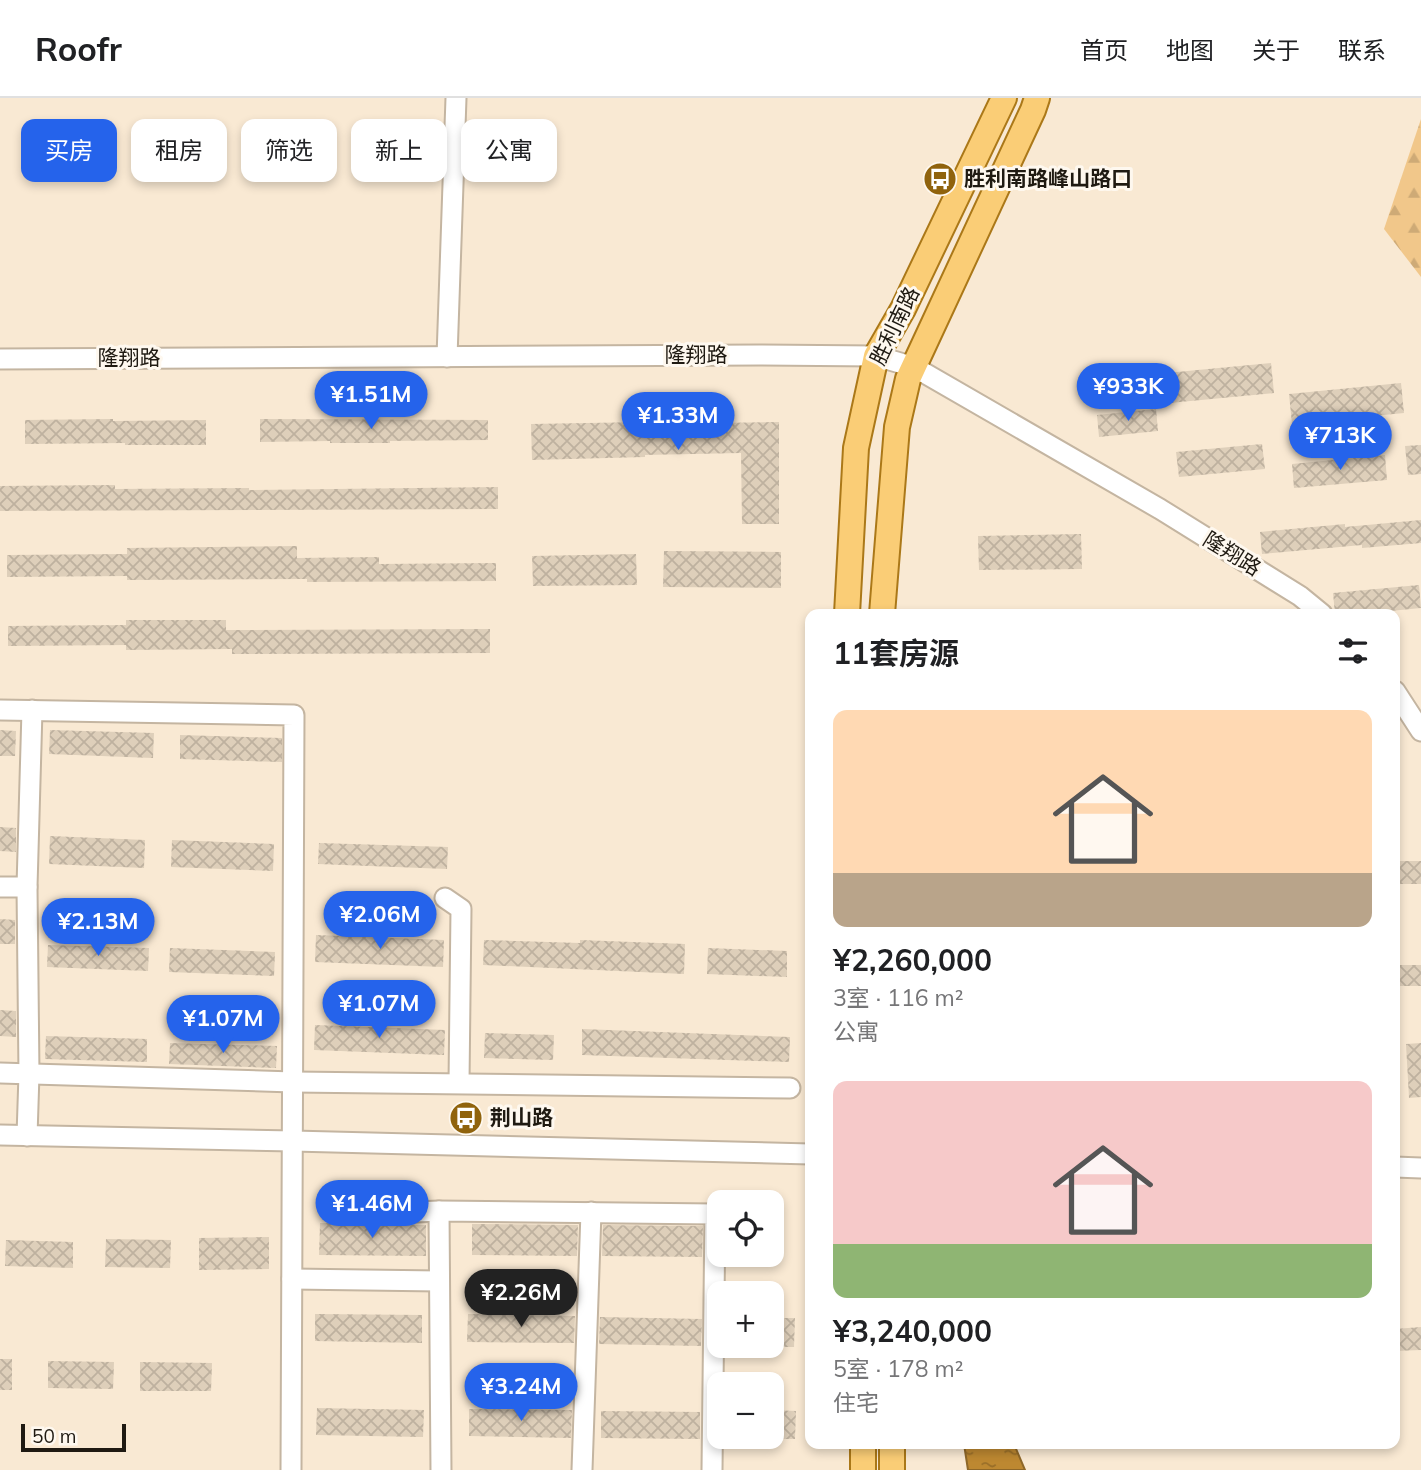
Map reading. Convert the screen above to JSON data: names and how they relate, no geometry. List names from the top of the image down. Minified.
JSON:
{"streets":{"main road":["胜利南路"],"street":["隆翔路"]},"crossings":[["胜利南路","隆翔路"]],"places":{"bus stop":["胜利南路峰山路口","荆山路"]},"scale_bar":"50 m","page":{"header":"Roofr","nav":["首页","地图","关于","联系"],"chip":["买房","租房","筛选","新上","公寓"],"price":["¥933K","¥1.51M","¥1.33M","¥713K","¥2.06M","¥2.13M","¥1.07M","¥1.07M","¥1.46M","¥2.26M","¥3.24M"],"heading":"11套房源","list":[{"name":"¥2,260,000","note":"3室 · 116 m² · 公寓"},{"name":"¥3,240,000","note":"5室 · 178 m² · 住宅"}],"map_buttons":["+","−"],"scale":"50 m"}}
